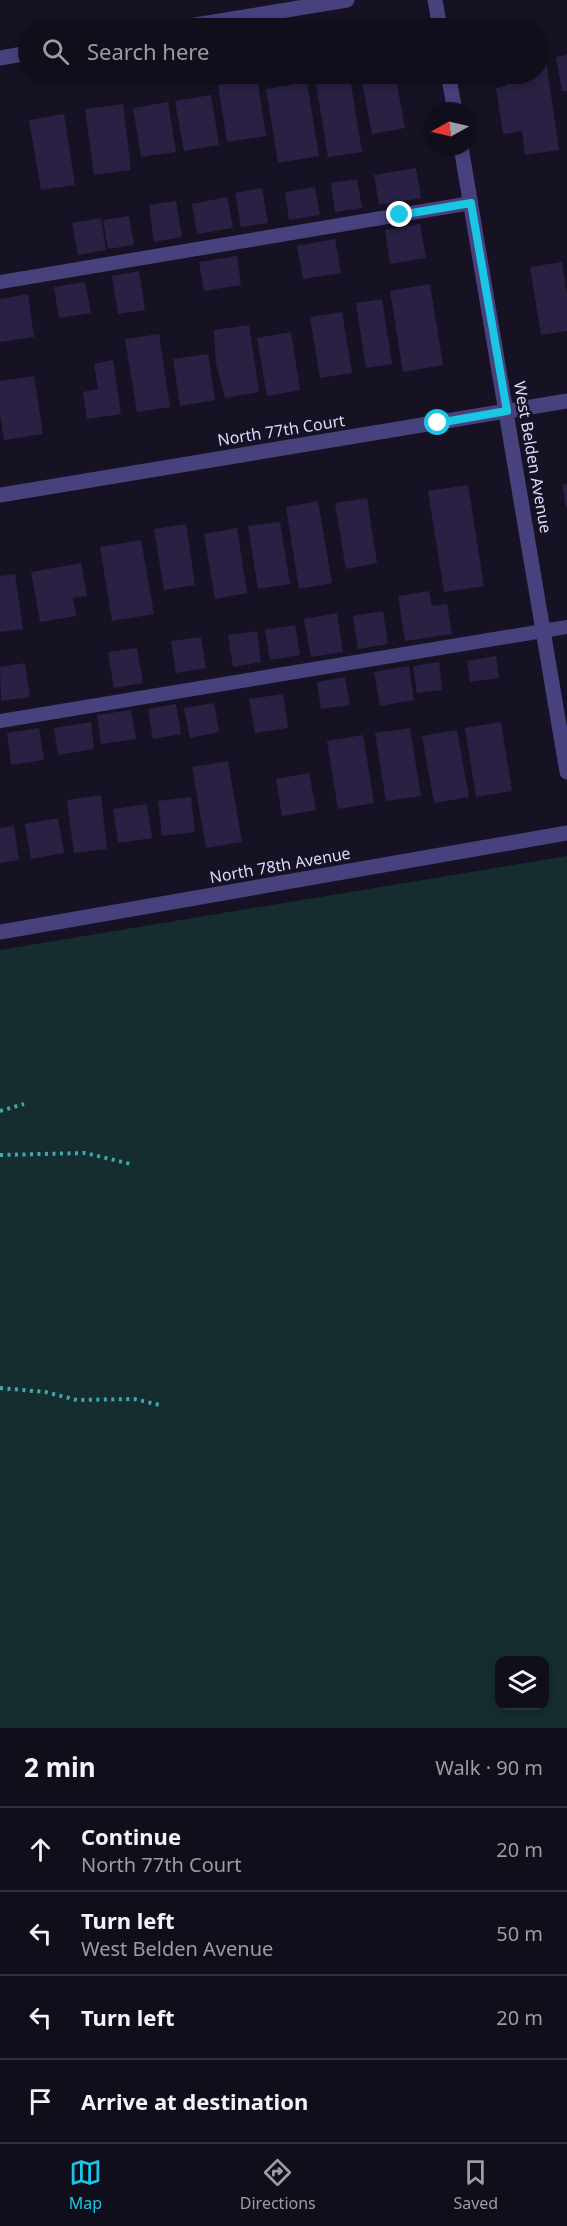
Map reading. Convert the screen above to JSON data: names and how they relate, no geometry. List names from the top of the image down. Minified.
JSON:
{"streets":{"street":["North 77th Court","West Belden Avenue","North 78th Avenue"]},"crossings":[["North 77th Court","West Belden Avenue"]],"north":"left","page":{"search":"Search here","heading":["2 min","Walk · 90 m"],"list":[["Continue","North 77th Court","20 m"],["Turn left","West Belden Avenue","50 m"],["Turn left","20 m"],"Arrive at destination"],"nav":["Map","Directions","Saved"]}}
